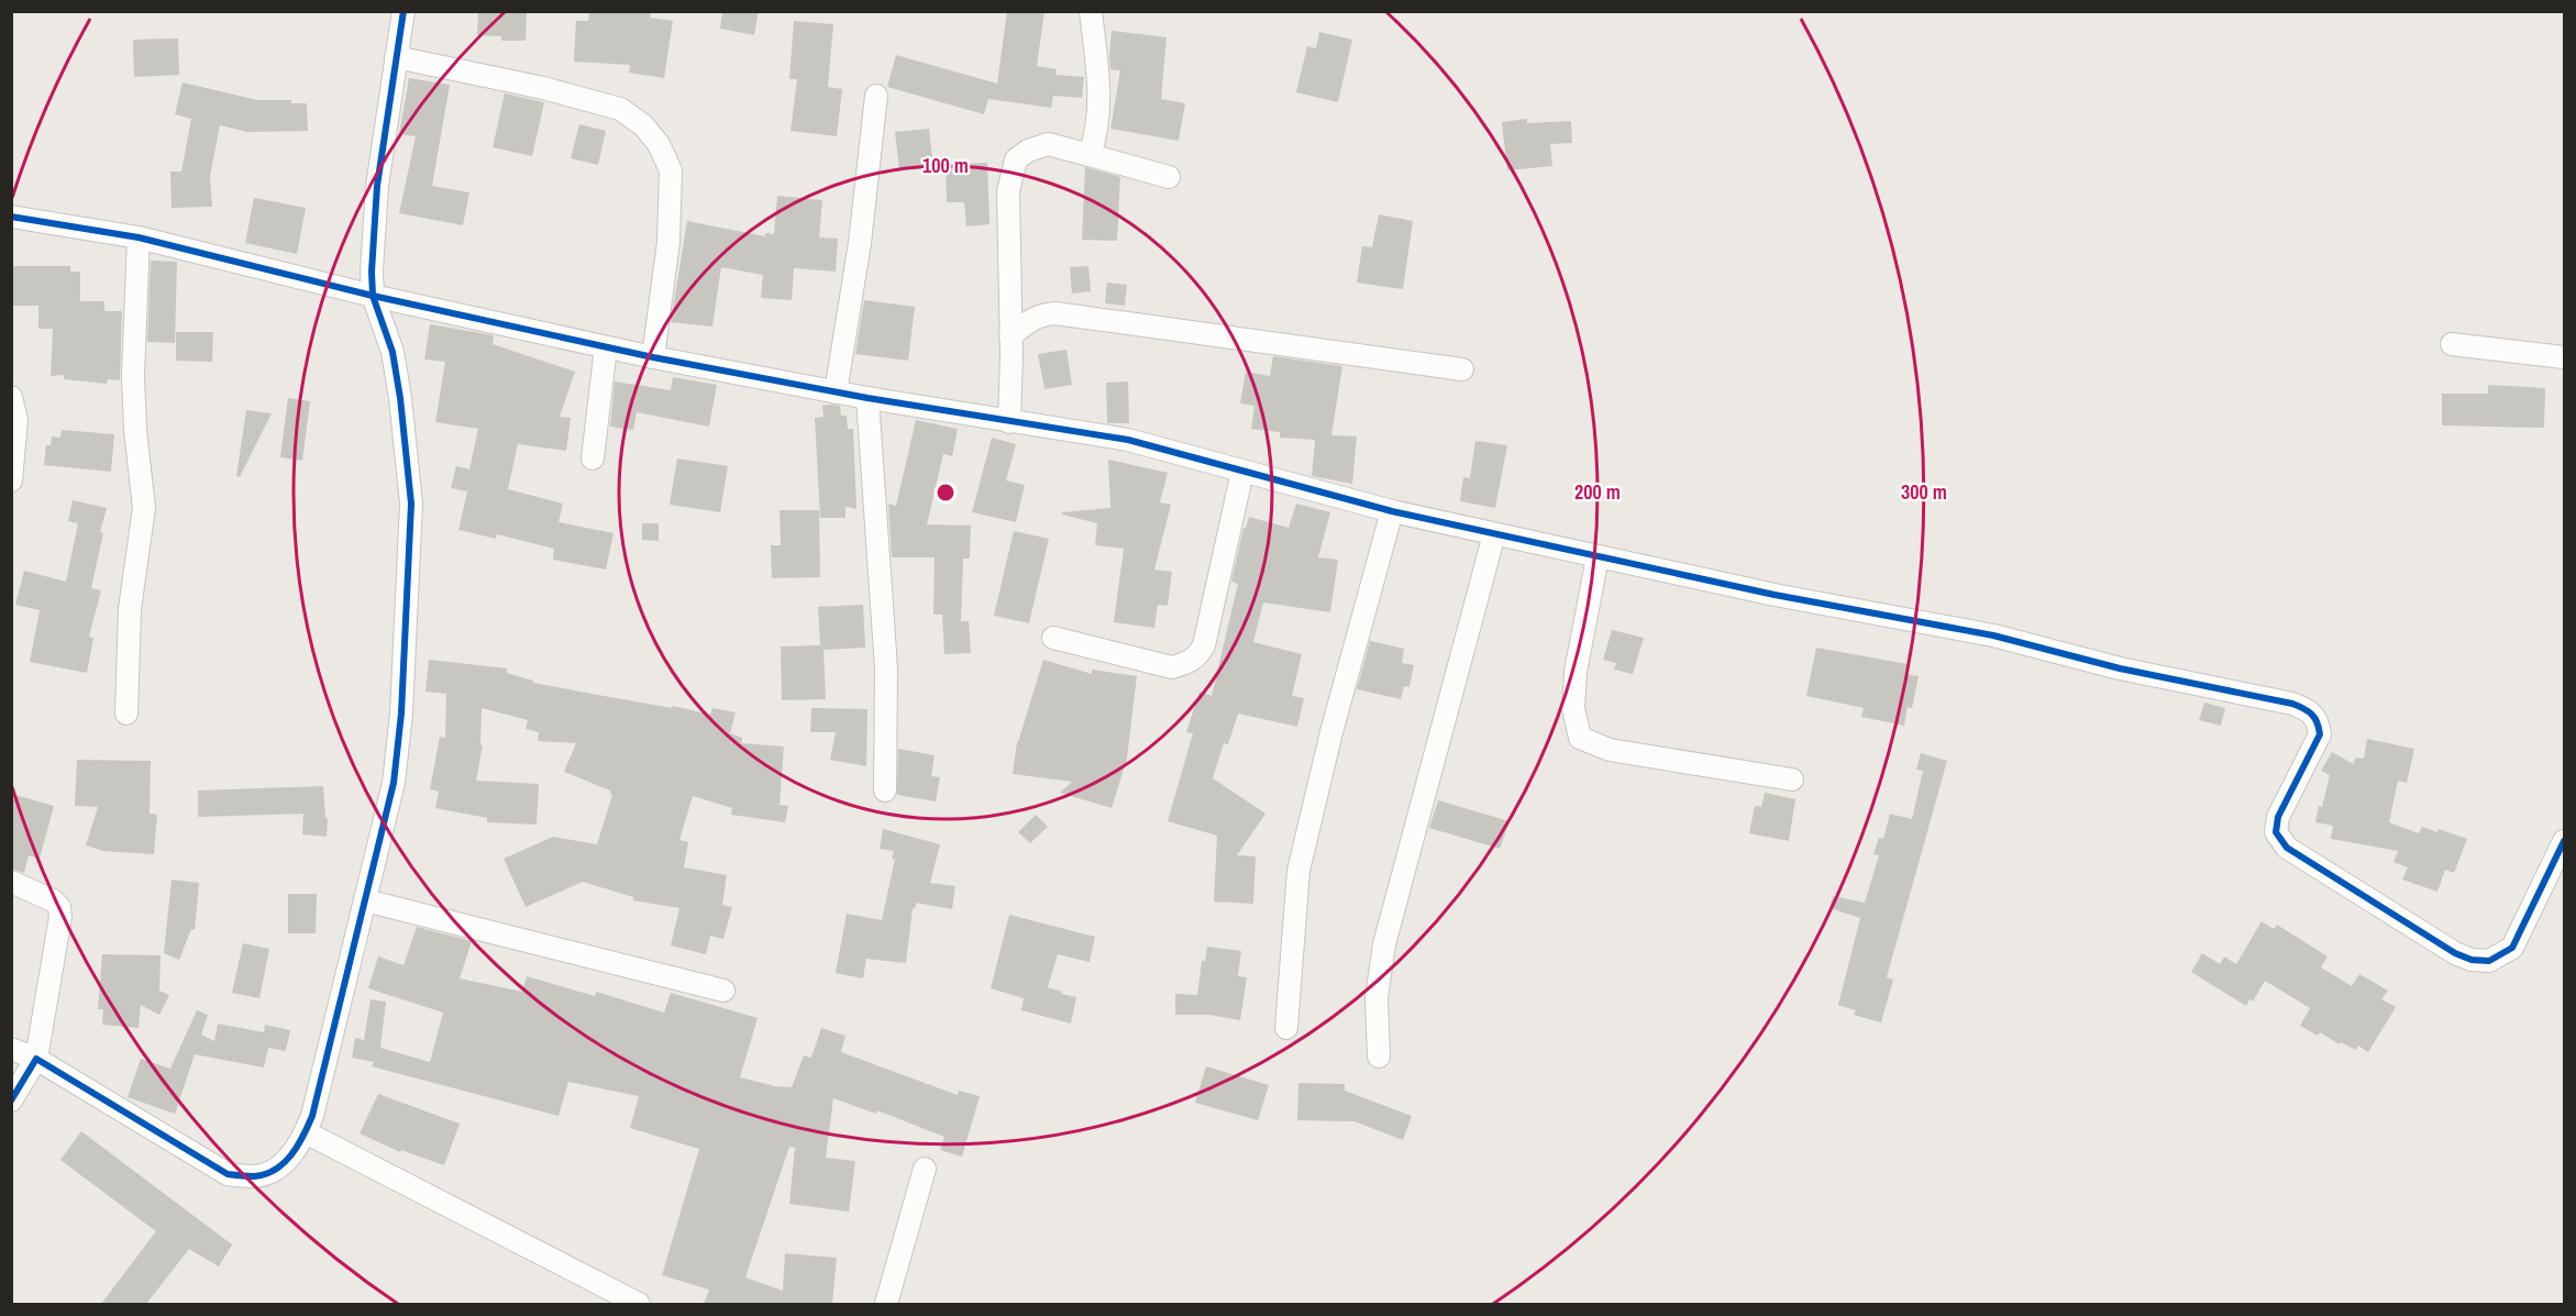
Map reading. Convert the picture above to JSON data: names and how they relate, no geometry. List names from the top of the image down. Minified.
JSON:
{"rings":["100 m","200 m","300 m"]}
